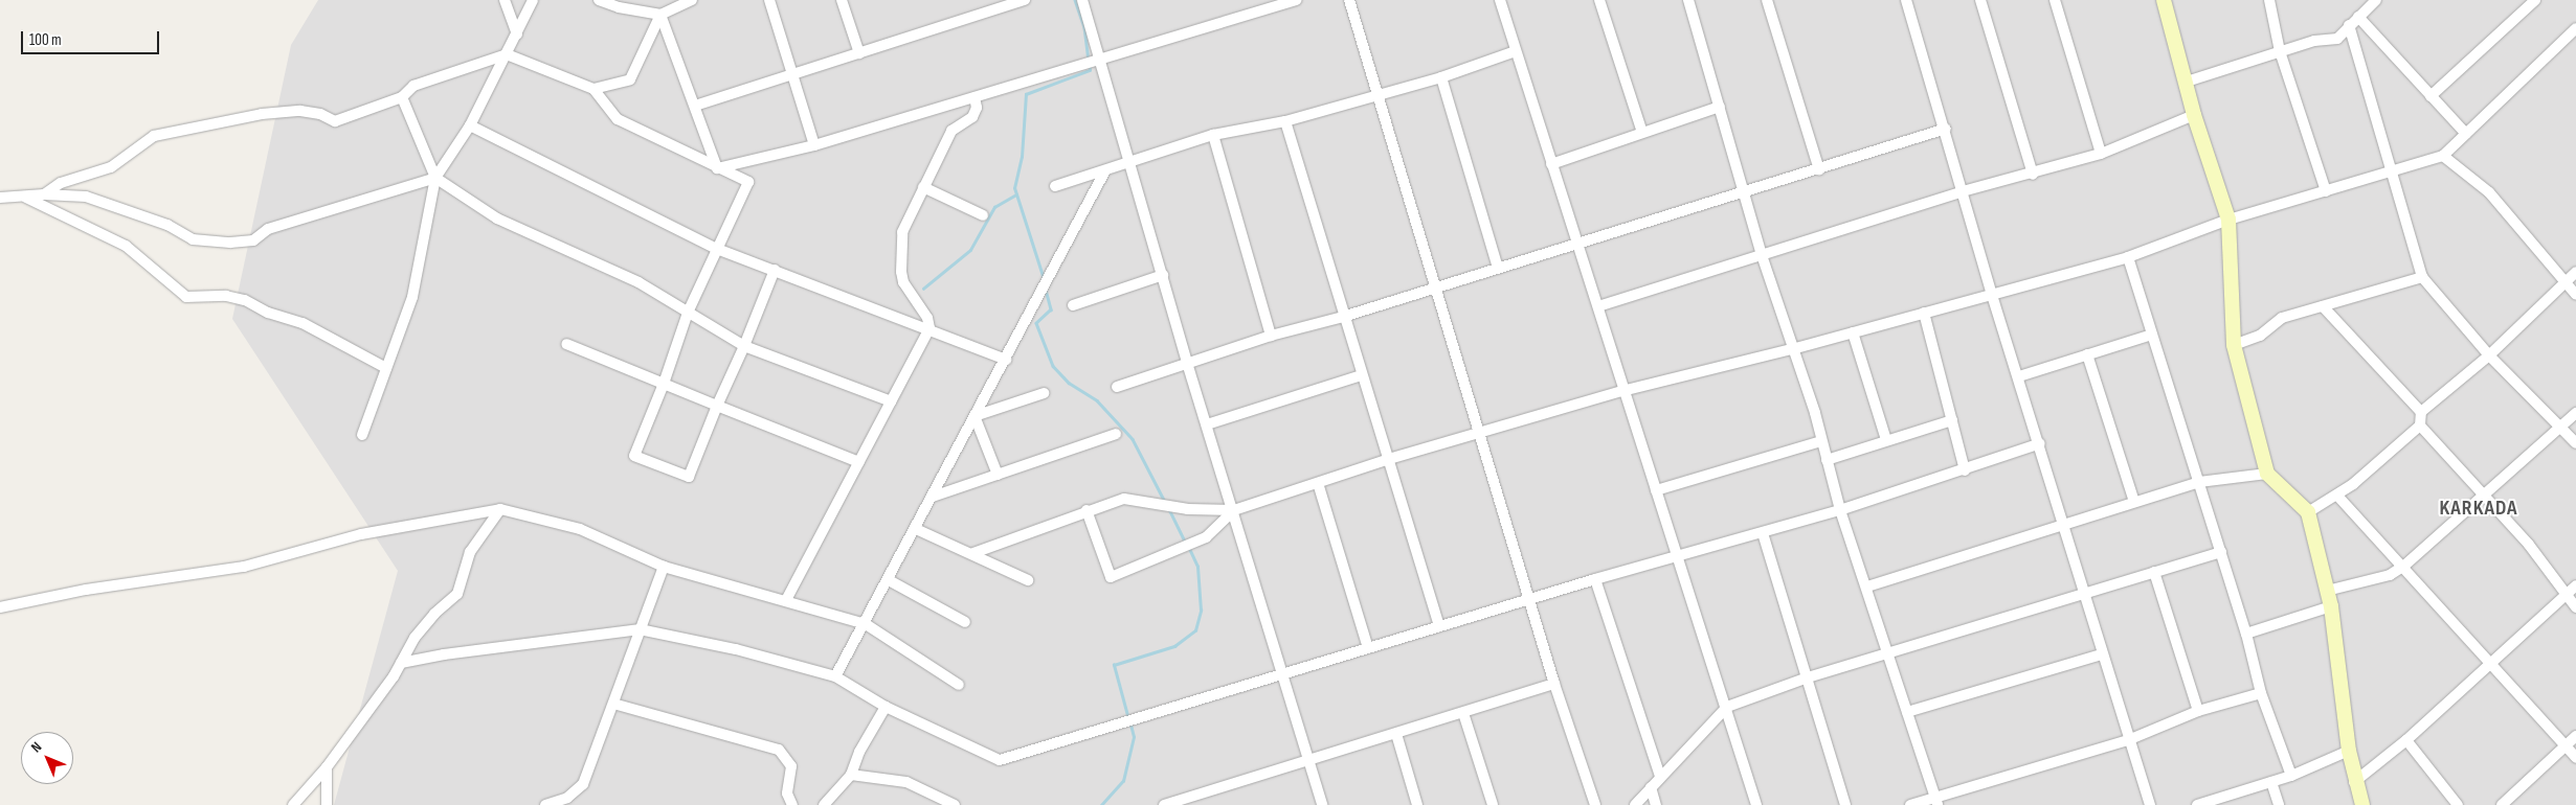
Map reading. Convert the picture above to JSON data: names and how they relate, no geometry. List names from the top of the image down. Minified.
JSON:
{"districts":["KARKADA"],"scale_bar":"100 m","north":"top left"}
